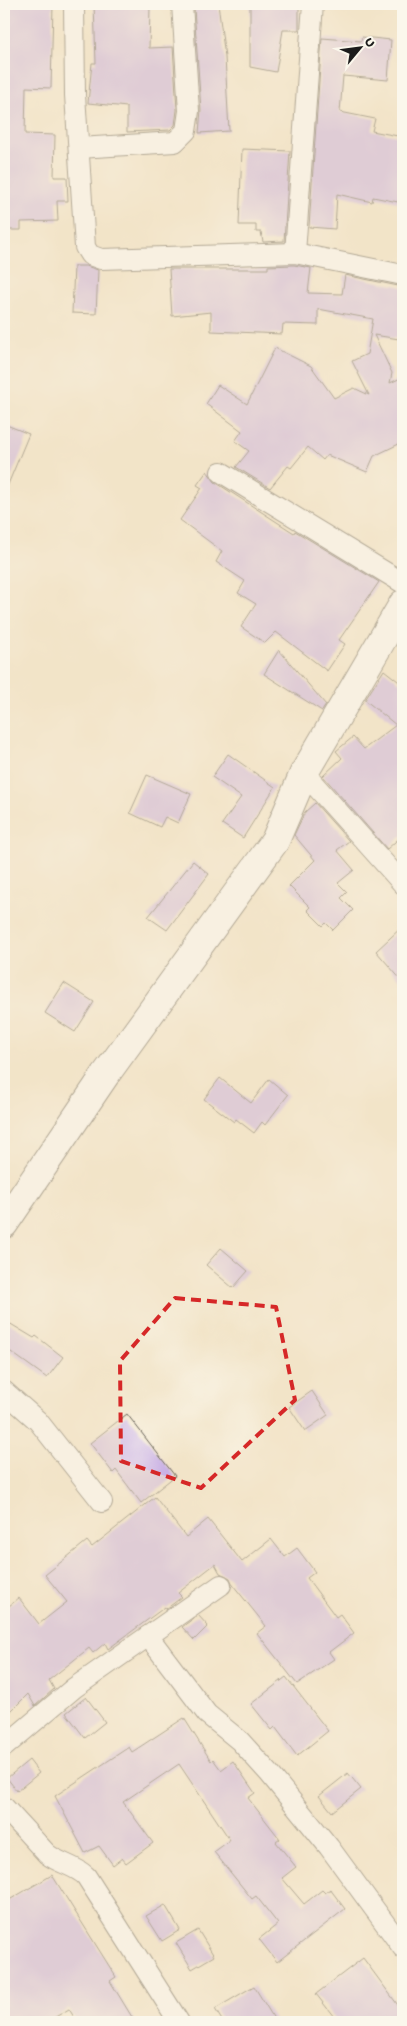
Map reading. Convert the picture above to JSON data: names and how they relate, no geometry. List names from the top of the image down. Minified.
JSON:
{"north":"top right"}
